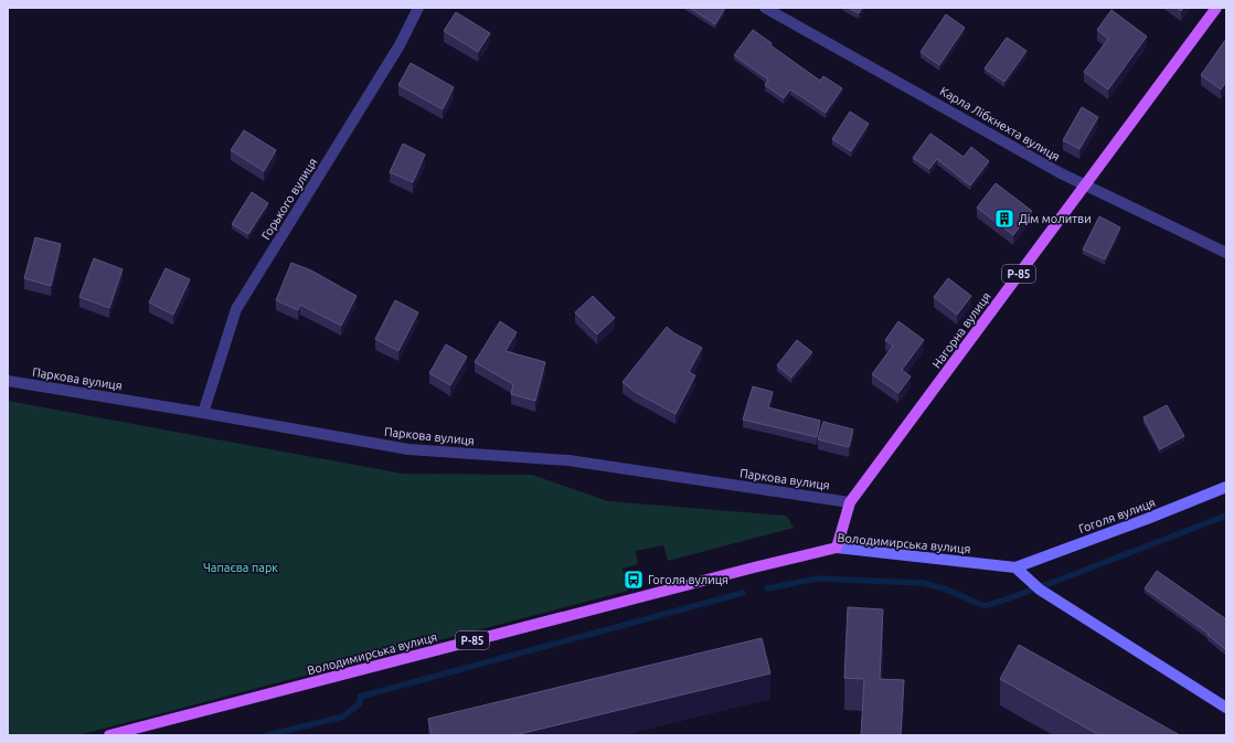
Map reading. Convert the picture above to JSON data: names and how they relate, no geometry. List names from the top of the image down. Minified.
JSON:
{"streets":{"main road":["Р-85","Нагорна вулиця","Гоголя вулиця","Володимирська вулиця"],"street":["Карла Лібкнехта вулиця","Горького вулиця","Паркова вулиця"]},"crossings":[["Карла Лібкнехта вулиця","Нагорна вулиця"],["Горького вулиця","Паркова вулиця"],["Нагорна вулиця","Паркова вулиця"],["Нагорна вулиця","Володимирська вулиця"],["Гоголя вулиця","Володимирська вулиця"]],"parks":["Чапаєва парк"],"places":{"building":["Дім молитви"],"bus stop":["Гоголя вулиця"]}}
